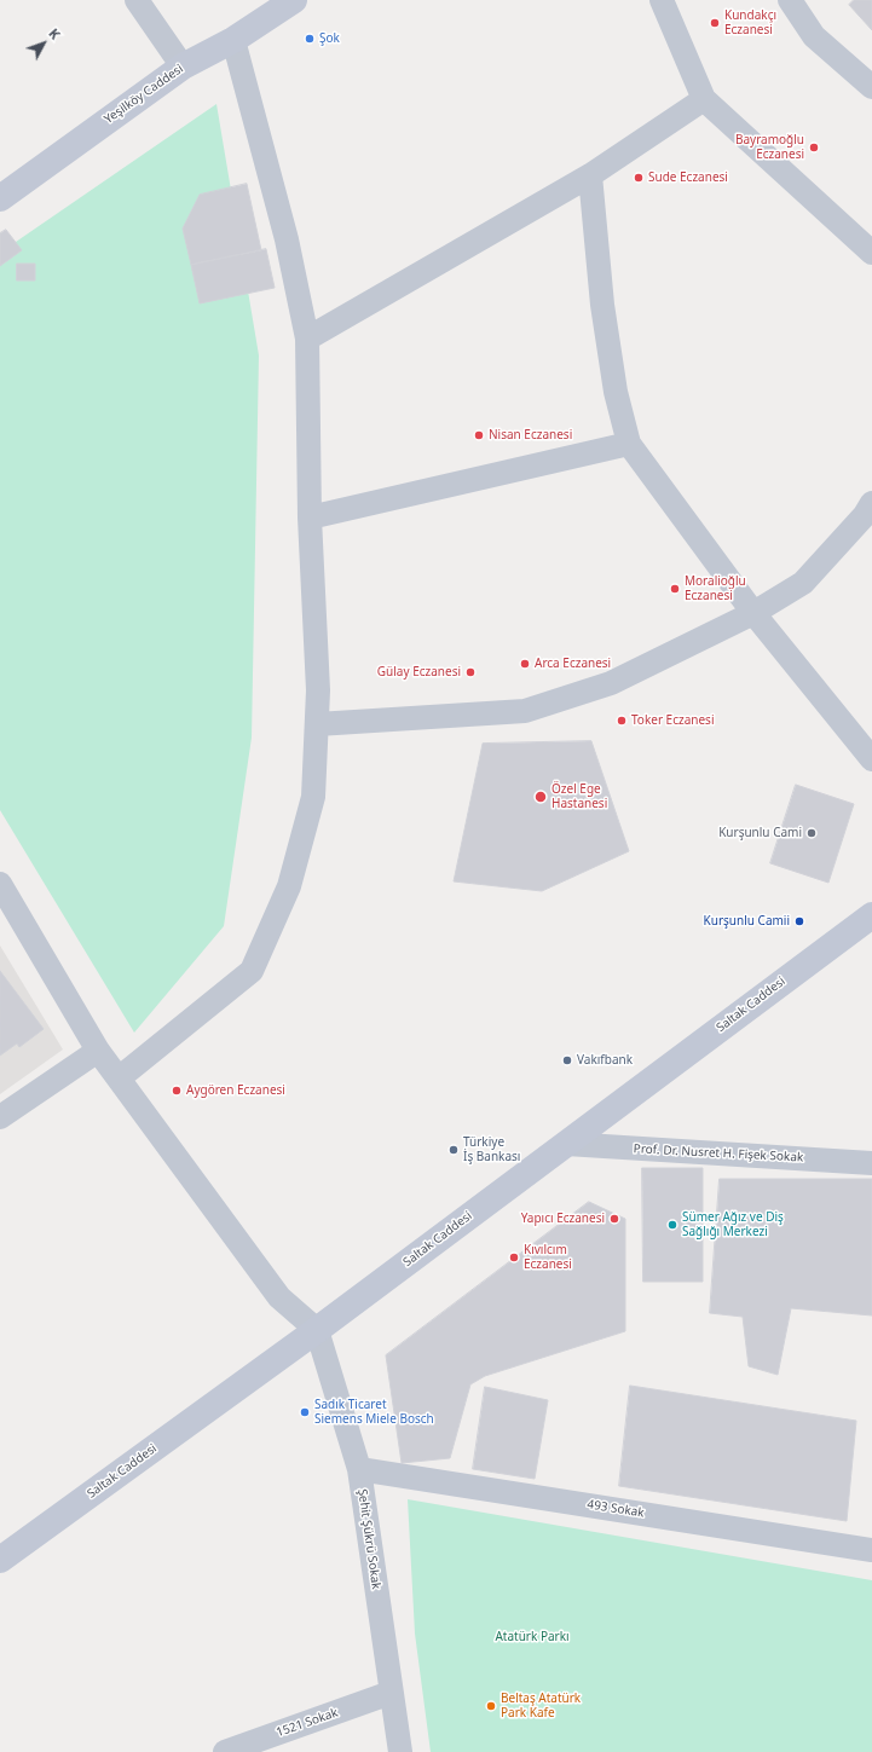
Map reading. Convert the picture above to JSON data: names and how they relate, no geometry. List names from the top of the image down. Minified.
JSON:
{"streets":{"main road":["Yeşilköy Caddesi","Saltak Caddesi"],"street":["Prof. Dr. Nusret H. Fişek Sokak","493 Sokak","Şehit Şükrü Sokak","1521 Sokak"]},"crossings":[["Saltak Caddesi","Prof. Dr. Nusret H. Fişek Sokak"],["Saltak Caddesi","Şehit Şükrü Sokak"],["493 Sokak","Şehit Şükrü Sokak"],["Şehit Şükrü Sokak","1521 Sokak"]],"parks":["Atatürk Parkı"],"places":["Kundakçı Eczanesi","Şok","Bayramoğlu Eczanesi","Sude Eczanesi","Nisan Eczanesi","Moralioğlu Eczanesi","Arca Eczanesi","Gülay Eczanesi","Toker Eczanesi","Özel Ege Hastanesi","Kurşunlu Cami","Kurşunlu Camii","Vakıfbank","Aygören Eczanesi","Türkiye İş Bankası","Yapıcı Eczanesi","Sümer Ağız ve Diş Sağlığı Merkezi","Kıvılcım Eczanesi","Sadık Ticaret Siemens Miele Bosch","Beltaş Atatürk Park Kafe"],"north":"top right"}
